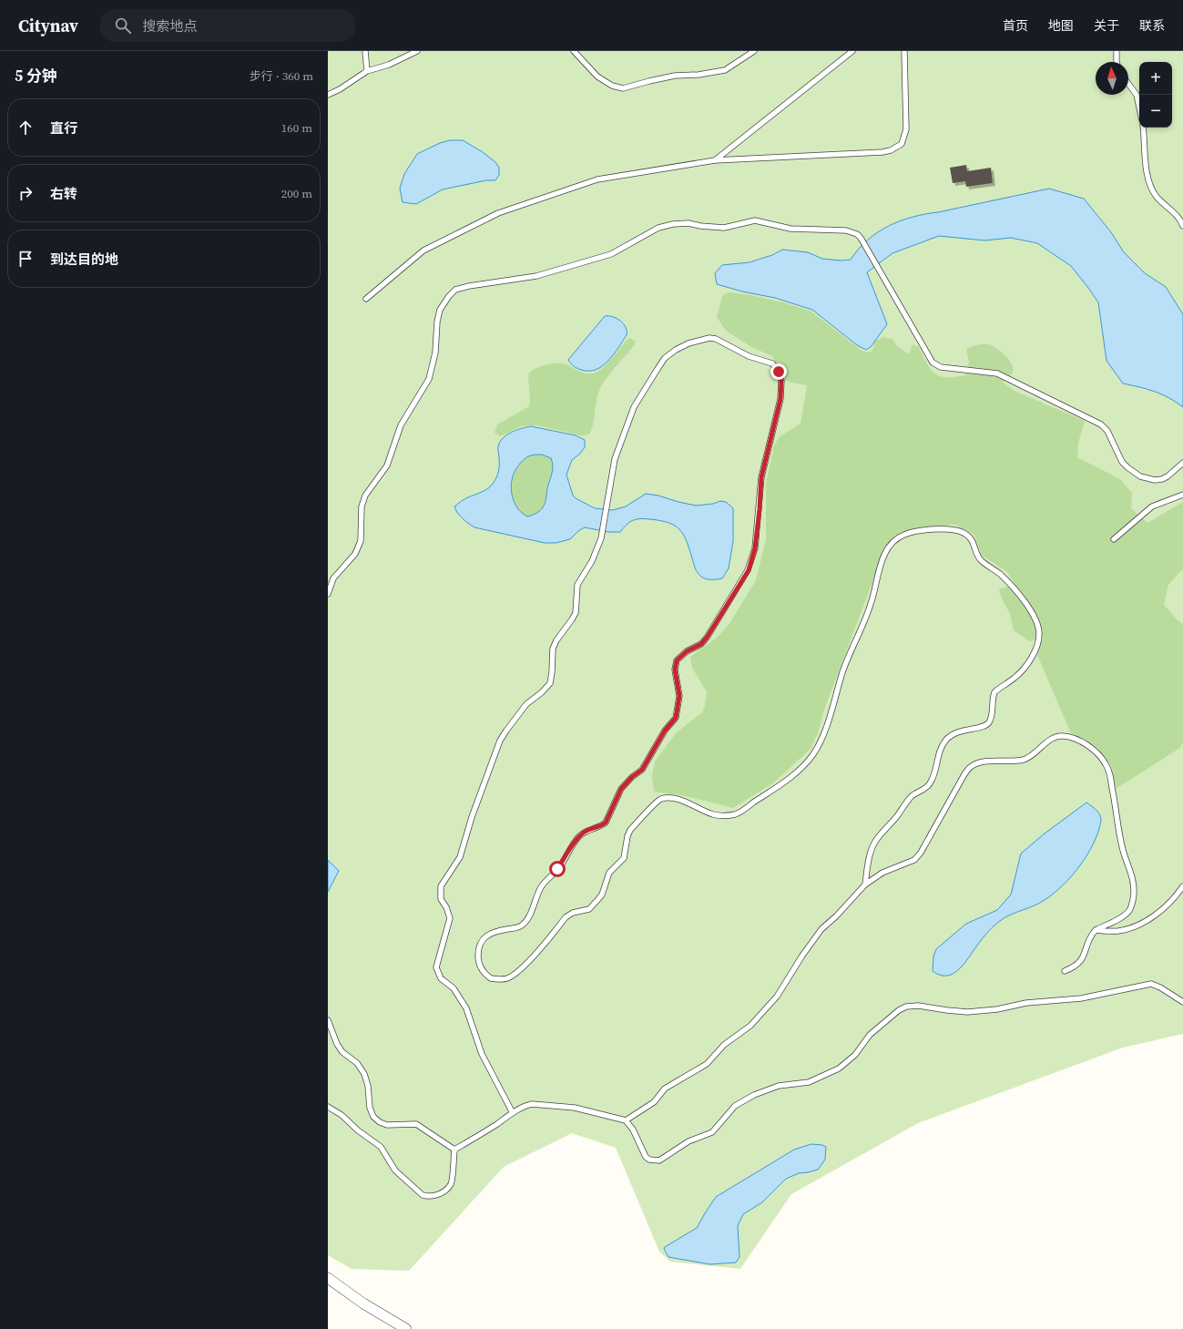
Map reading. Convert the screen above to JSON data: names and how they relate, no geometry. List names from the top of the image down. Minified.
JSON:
{"north":"top","page":{"header":"Citynav","search":"搜索地点","nav":["首页","地图","关于","联系"],"heading":["5 分钟","步行 · 360 m"],"map_buttons":["+","−"],"list":[["直行","160 m"],["右转","200 m"],"到达目的地"]}}
